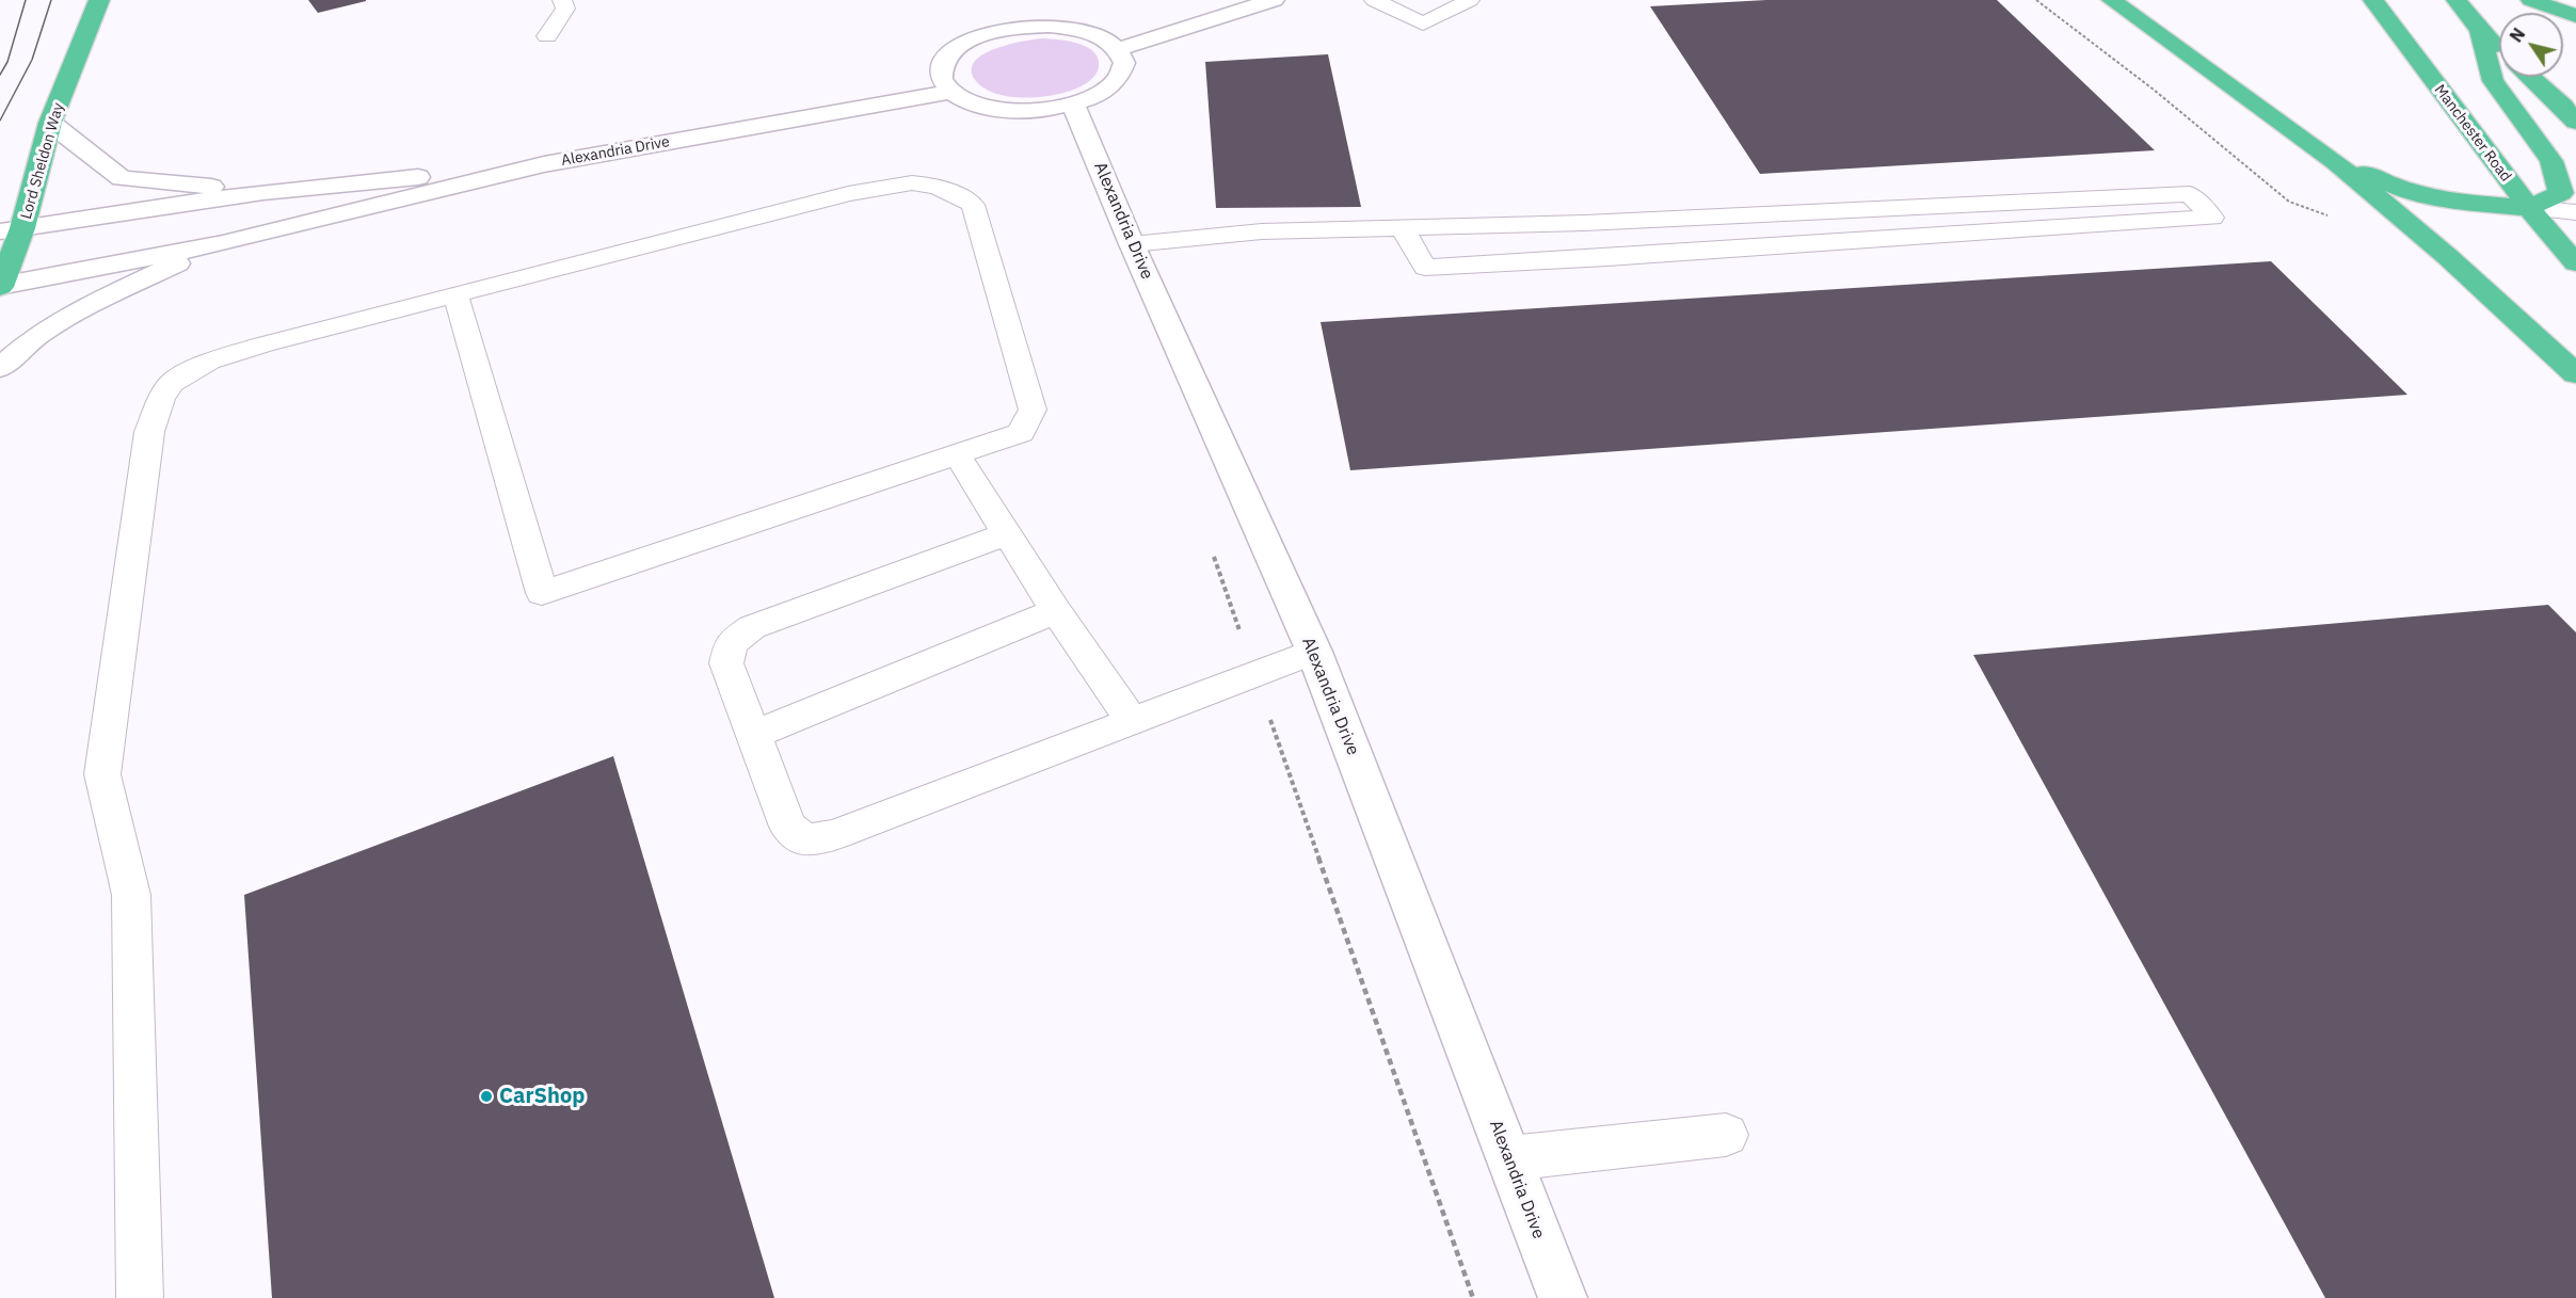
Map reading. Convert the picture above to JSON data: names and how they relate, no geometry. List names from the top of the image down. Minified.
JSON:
{"streets":{"highway":["Manchester Road","Lord Sheldon Way"],"street":["Alexandria Drive"]},"places":["CarShop"],"north":"top left"}
